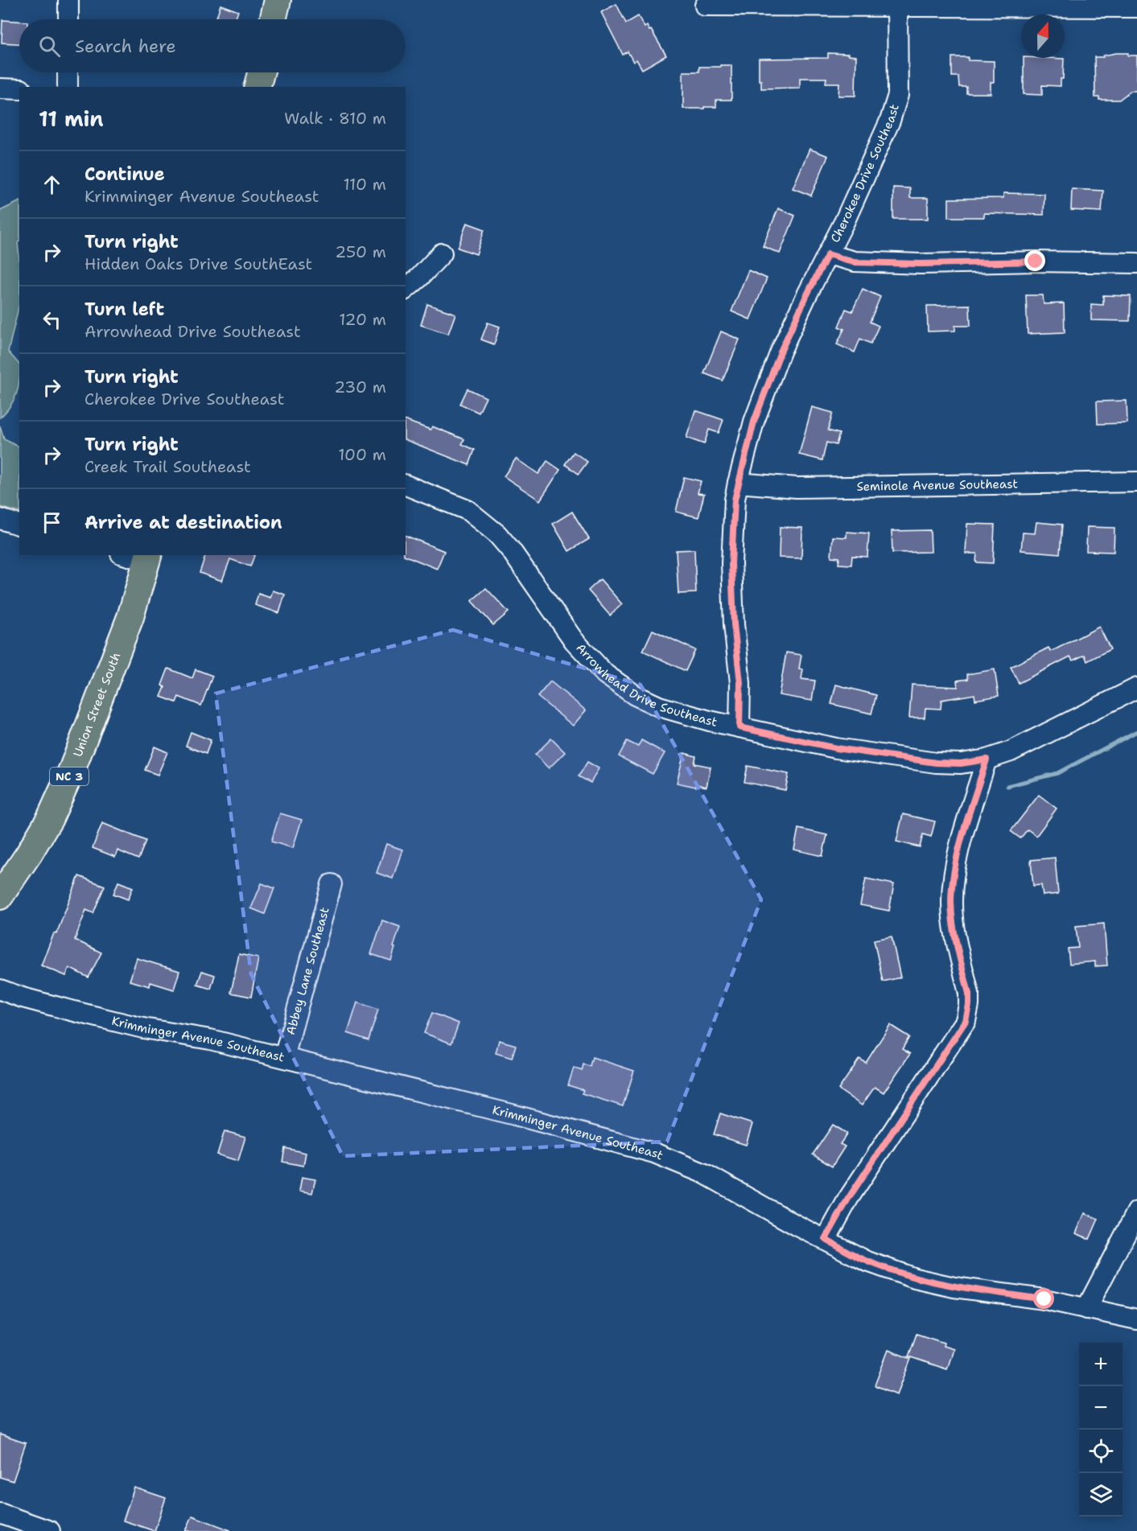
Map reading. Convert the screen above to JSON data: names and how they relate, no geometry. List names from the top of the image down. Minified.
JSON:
{"streets":{"main road":["Union Street South","NC 3"],"street":["Cherokee Drive Southeast","Seminole Avenue Southeast","Arrowhead Drive Southeast","Abbey Lane Southeast","Krimminger Avenue Southeast"]},"crossings":[["Cherokee Drive Southeast","Seminole Avenue Southeast"],["Cherokee Drive Southeast","Arrowhead Drive Southeast"],["Abbey Lane Southeast","Krimminger Avenue Southeast"]],"north":"top","page":{"search":"Search here","heading":["11 min","Walk · 810 m"],"list":[["Continue","Krimminger Avenue Southeast","110 m"],["Turn right","Hidden Oaks Drive SouthEast","250 m"],["Turn left","Arrowhead Drive Southeast","120 m"],["Turn right","Cherokee Drive Southeast","230 m"],["Turn right","Creek Trail Southeast","100 m"],"Arrive at destination"],"map_buttons":["+","−"]}}
